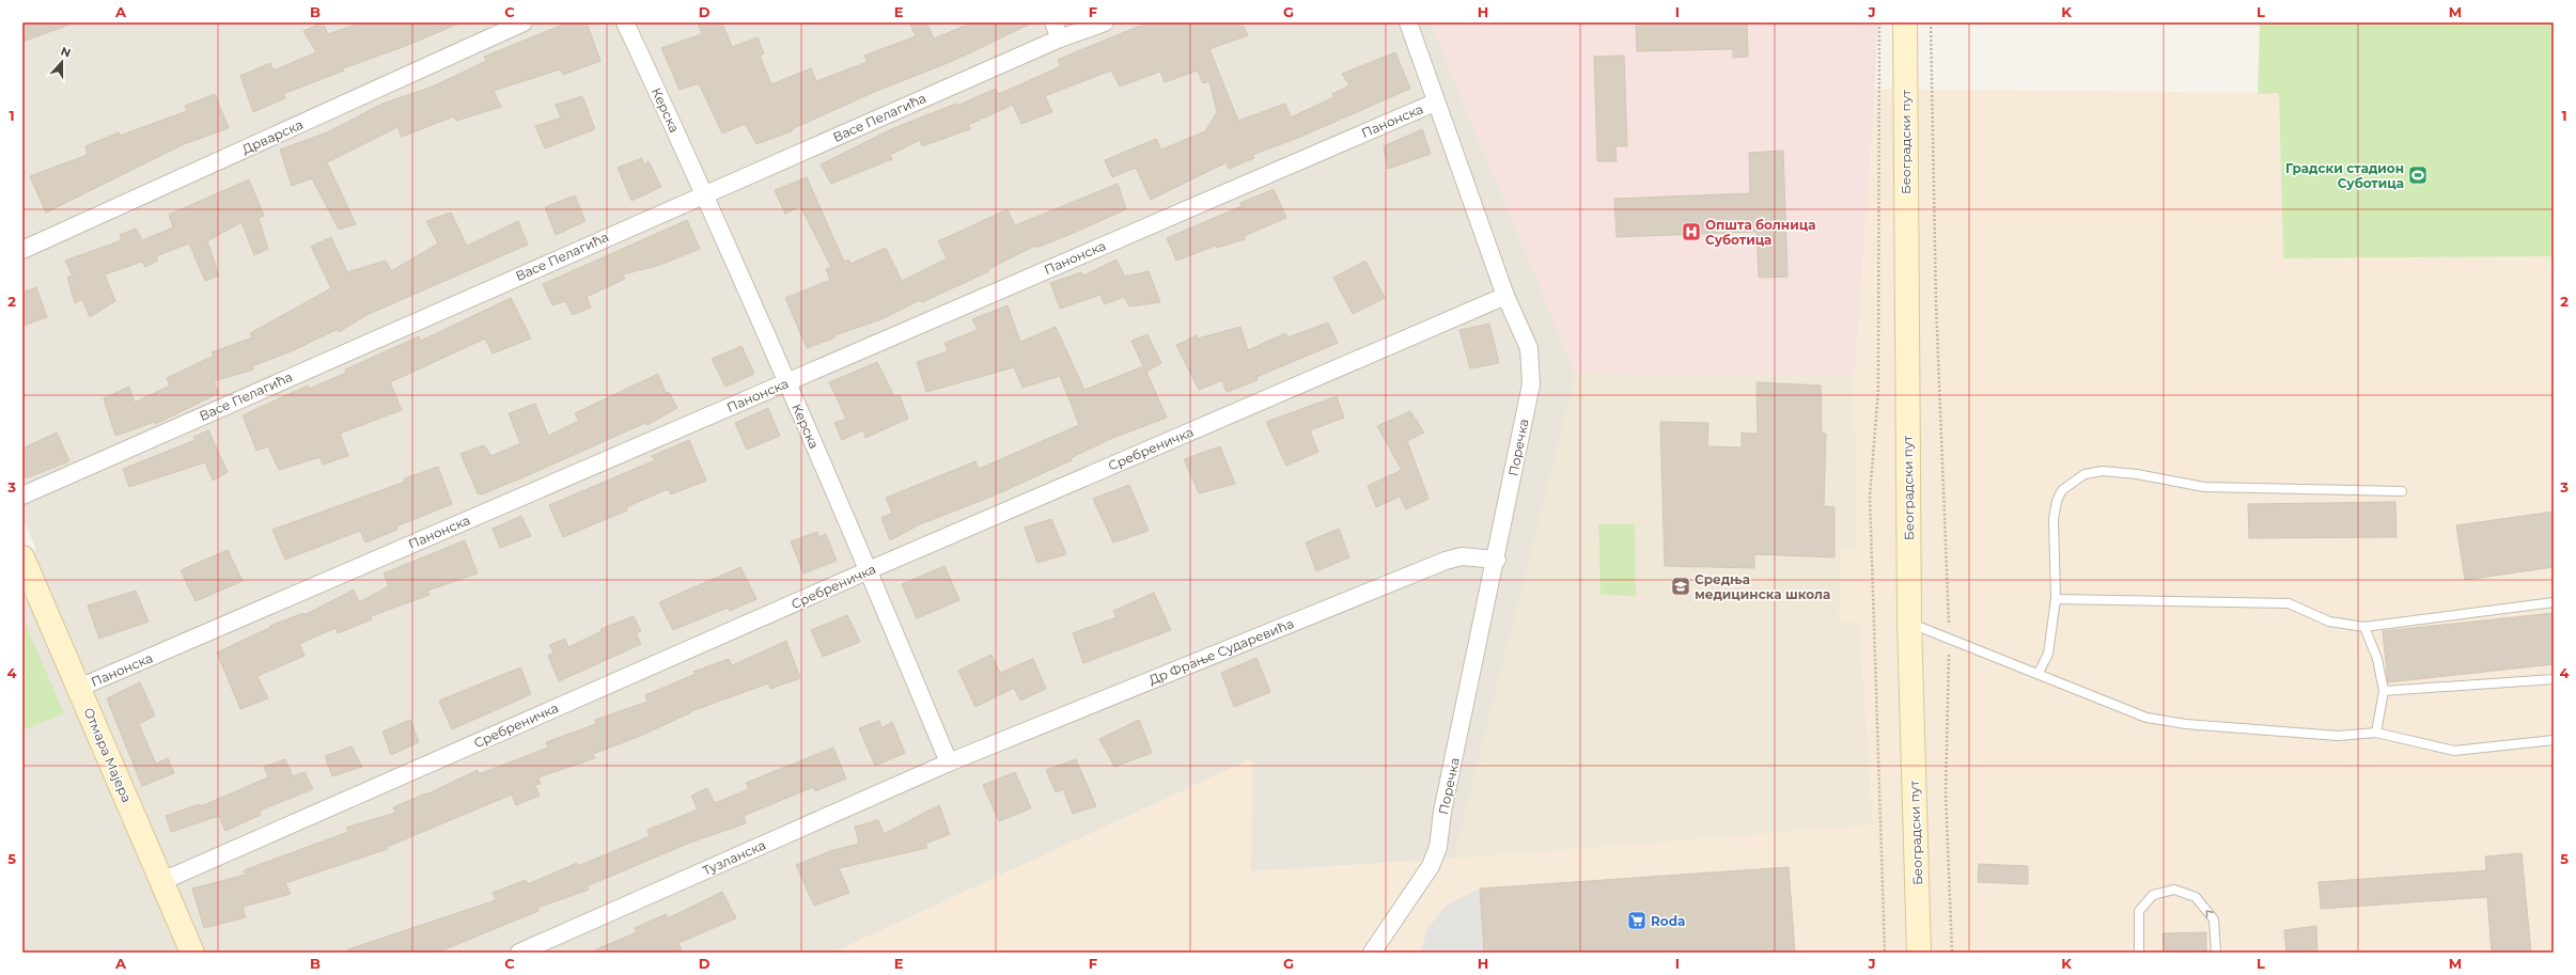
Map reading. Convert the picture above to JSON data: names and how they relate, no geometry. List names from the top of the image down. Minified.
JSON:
{"streets":{"main road":["Београдски пут","Отмара Мајера"],"street":["Керска","Васе Пелагића","Панонска","Дрварска","Поречка","Сребреничка","Др Фрање Сударевића","Тузланска"]},"crossings":[["Керска","Васе Пелагића"],["Керска","Панонска"],["Керска","Сребреничка"],["Керска","Др Фрање Сударевића"],["Керска","Тузланска"],["Панонска","Поречка"],["Панонска","Отмара Мајера"],["Поречка","Сребреничка"],["Поречка","Др Фрање Сударевића"],["Сребреничка","Отмара Мајера"],["Др Фрање Сударевића","Тузланска"]],"places":{"sports":["Градски стадион Суботица"],"hospital":["Општа болница Суботица"],"school or university":["Средња медицинска школа"],"supermarket":["Roda"]},"north":"top","grid":{"columns":["A","B","C","D","E","F","G","H","I","J","K","L","M"],"rows":["1","2","3","4","5"]}}
